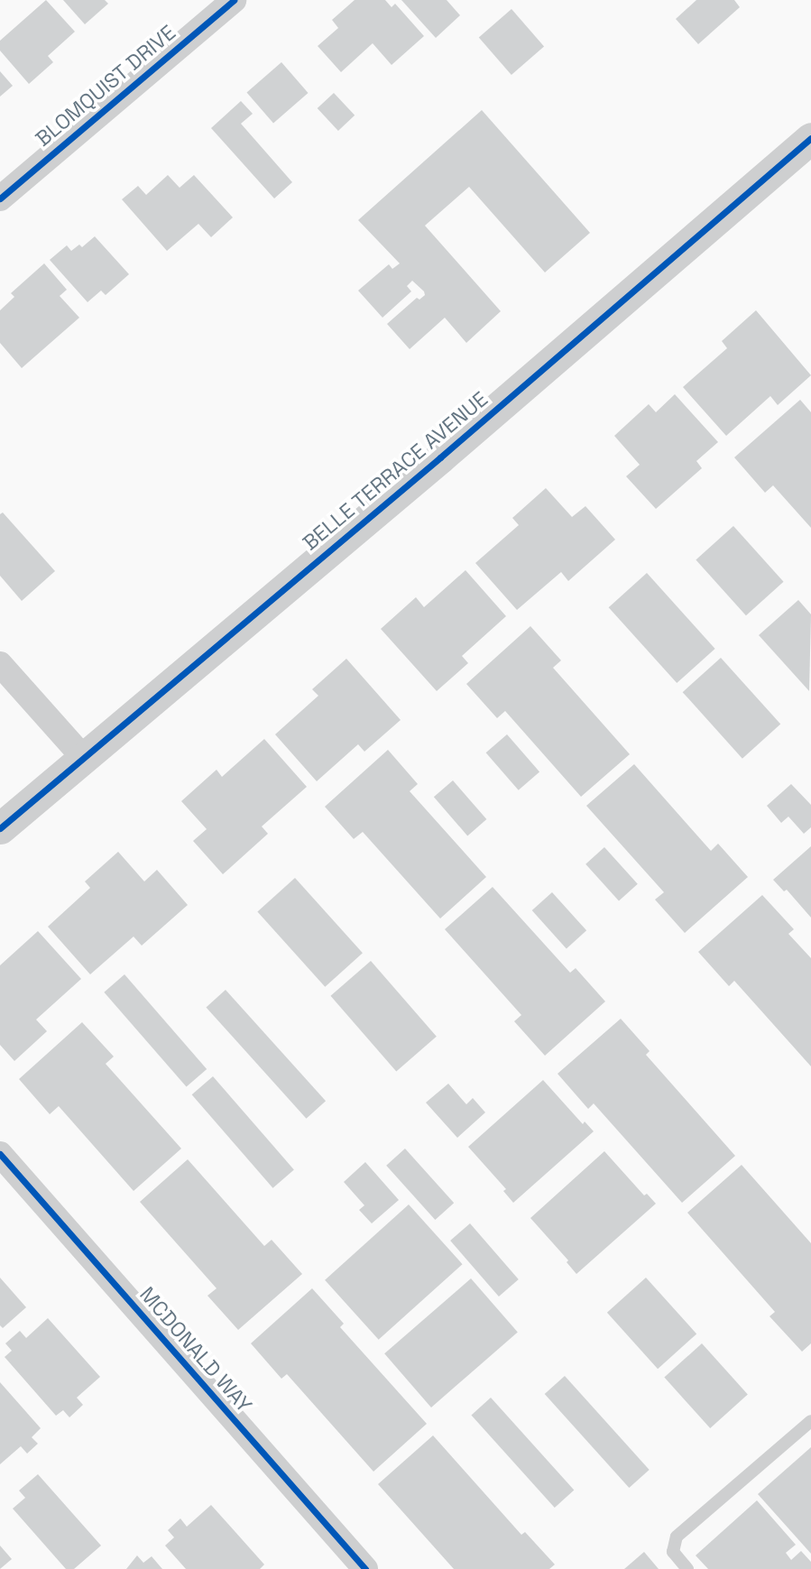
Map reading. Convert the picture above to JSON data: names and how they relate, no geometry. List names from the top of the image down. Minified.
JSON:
{"streets":{"street":["BLOMQUIST DRIVE","BELLE TERRACE AVENUE","MCDONALD WAY"]}}
